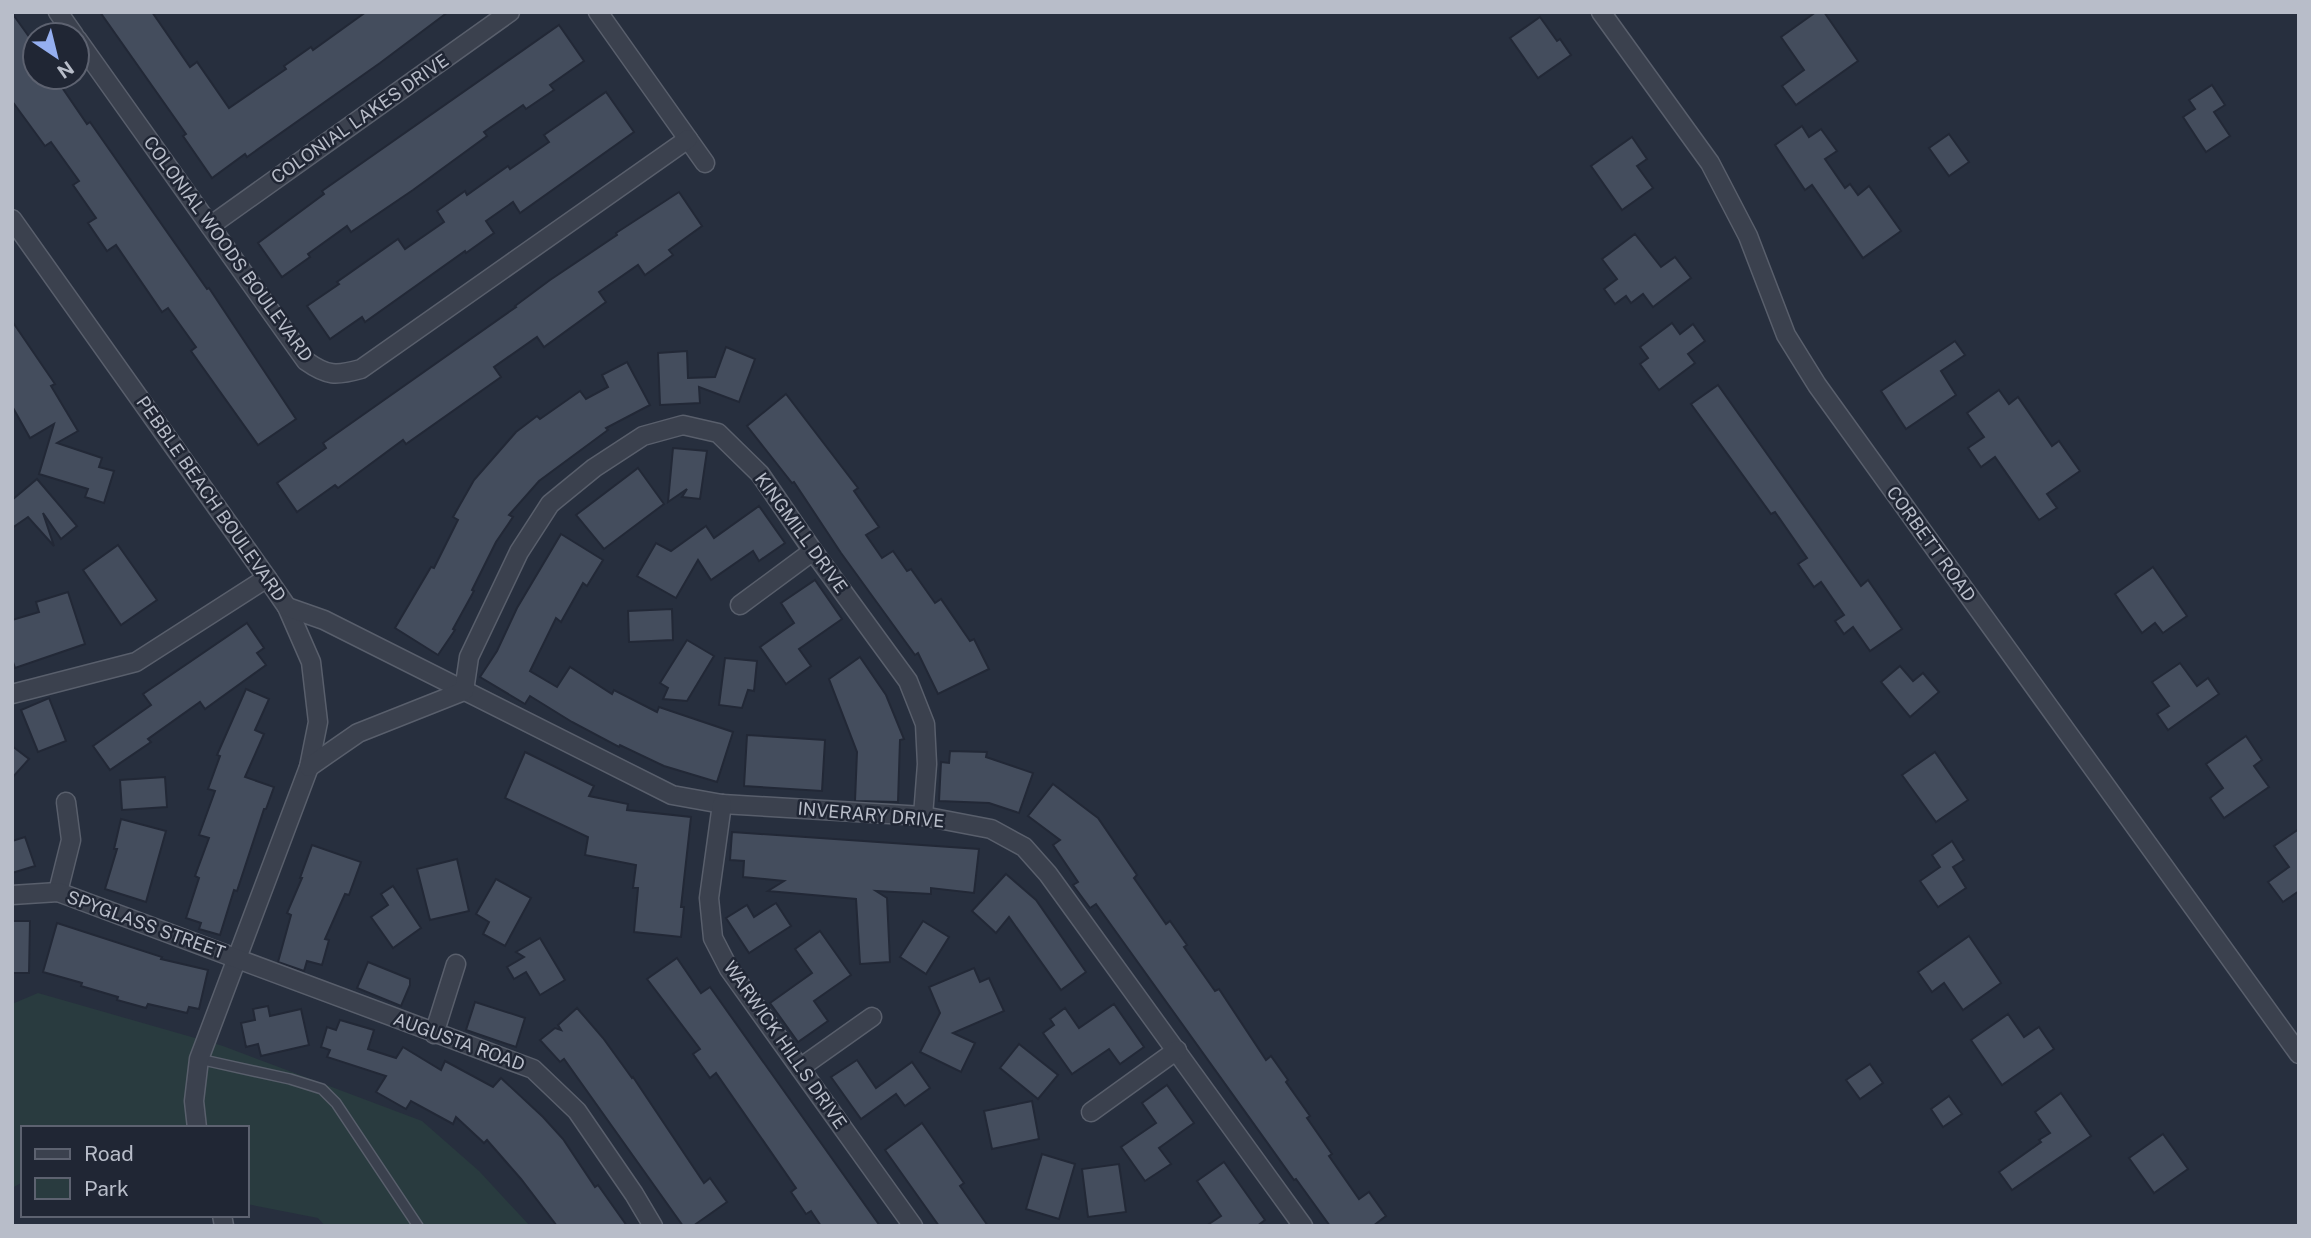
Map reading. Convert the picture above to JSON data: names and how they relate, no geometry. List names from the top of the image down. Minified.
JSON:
{"streets":{"street":["COLONIAL LAKES DRIVE","COLONIAL WOODS BOULEVARD","PEBBLE BEACH BOULEVARD","KINGMILL DRIVE","CORBETT ROAD","INVERARY DRIVE","SPYGLASS STREET","AUGUSTA ROAD","WARWICK HILLS DRIVE"]},"crossings":[["COLONIAL LAKES DRIVE","COLONIAL WOODS BOULEVARD"],["PEBBLE BEACH BOULEVARD","INVERARY DRIVE"],["PEBBLE BEACH BOULEVARD","SPYGLASS STREET"],["PEBBLE BEACH BOULEVARD","AUGUSTA ROAD"],["KINGMILL DRIVE","INVERARY DRIVE"],["INVERARY DRIVE","WARWICK HILLS DRIVE"],["SPYGLASS STREET","AUGUSTA ROAD"]],"legend":["Road","Park"],"north":"bottom right"}
